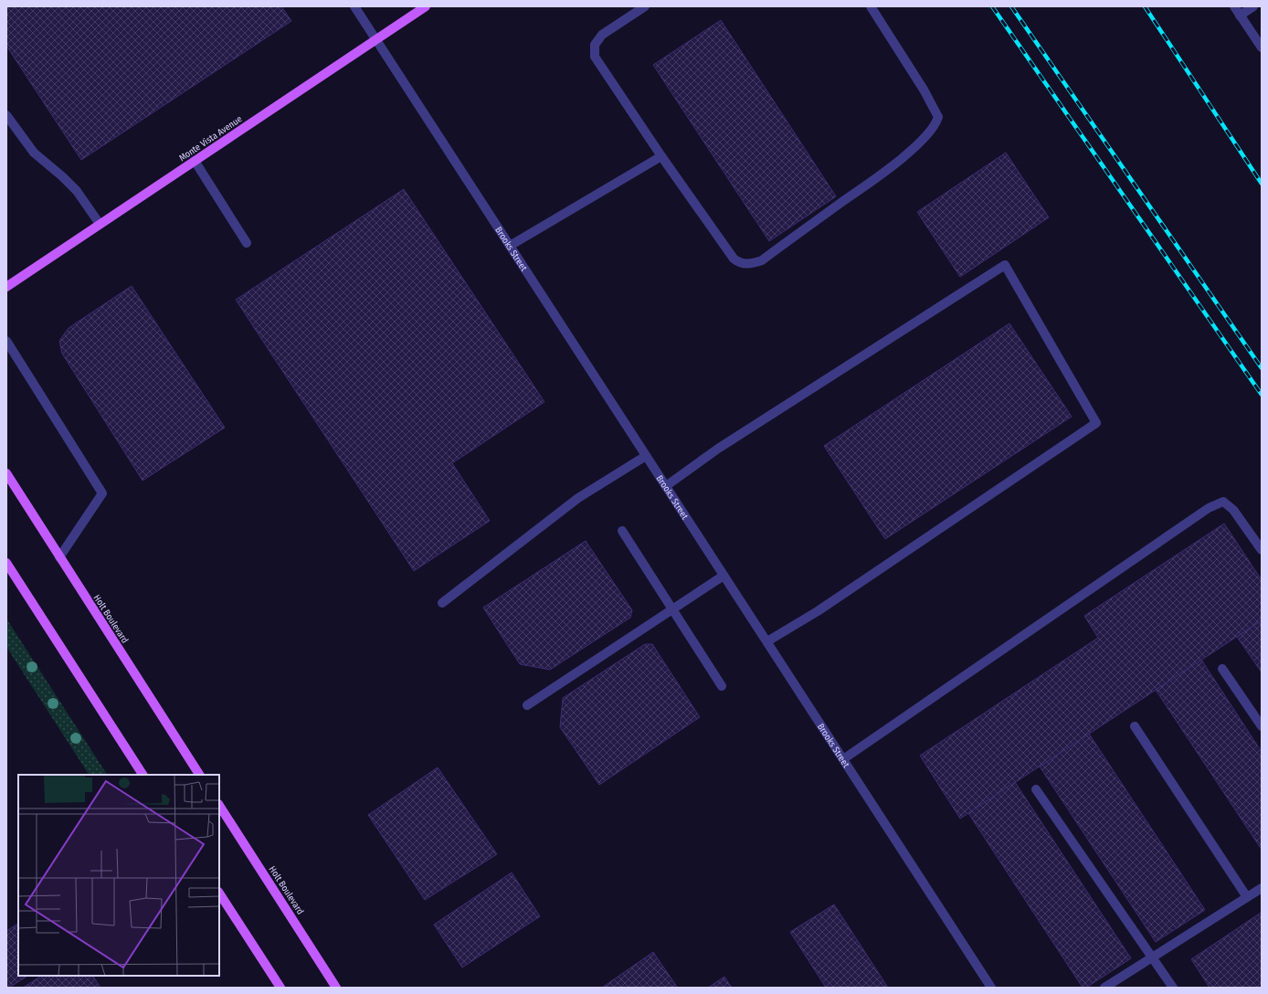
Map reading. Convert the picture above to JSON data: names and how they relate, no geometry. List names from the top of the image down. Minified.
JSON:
{"streets":{"main road":["Monte Vista Avenue","Holt Boulevard"],"street":["Brooks Street"]},"crossings":[["Monte Vista Avenue","Brooks Street"]]}
